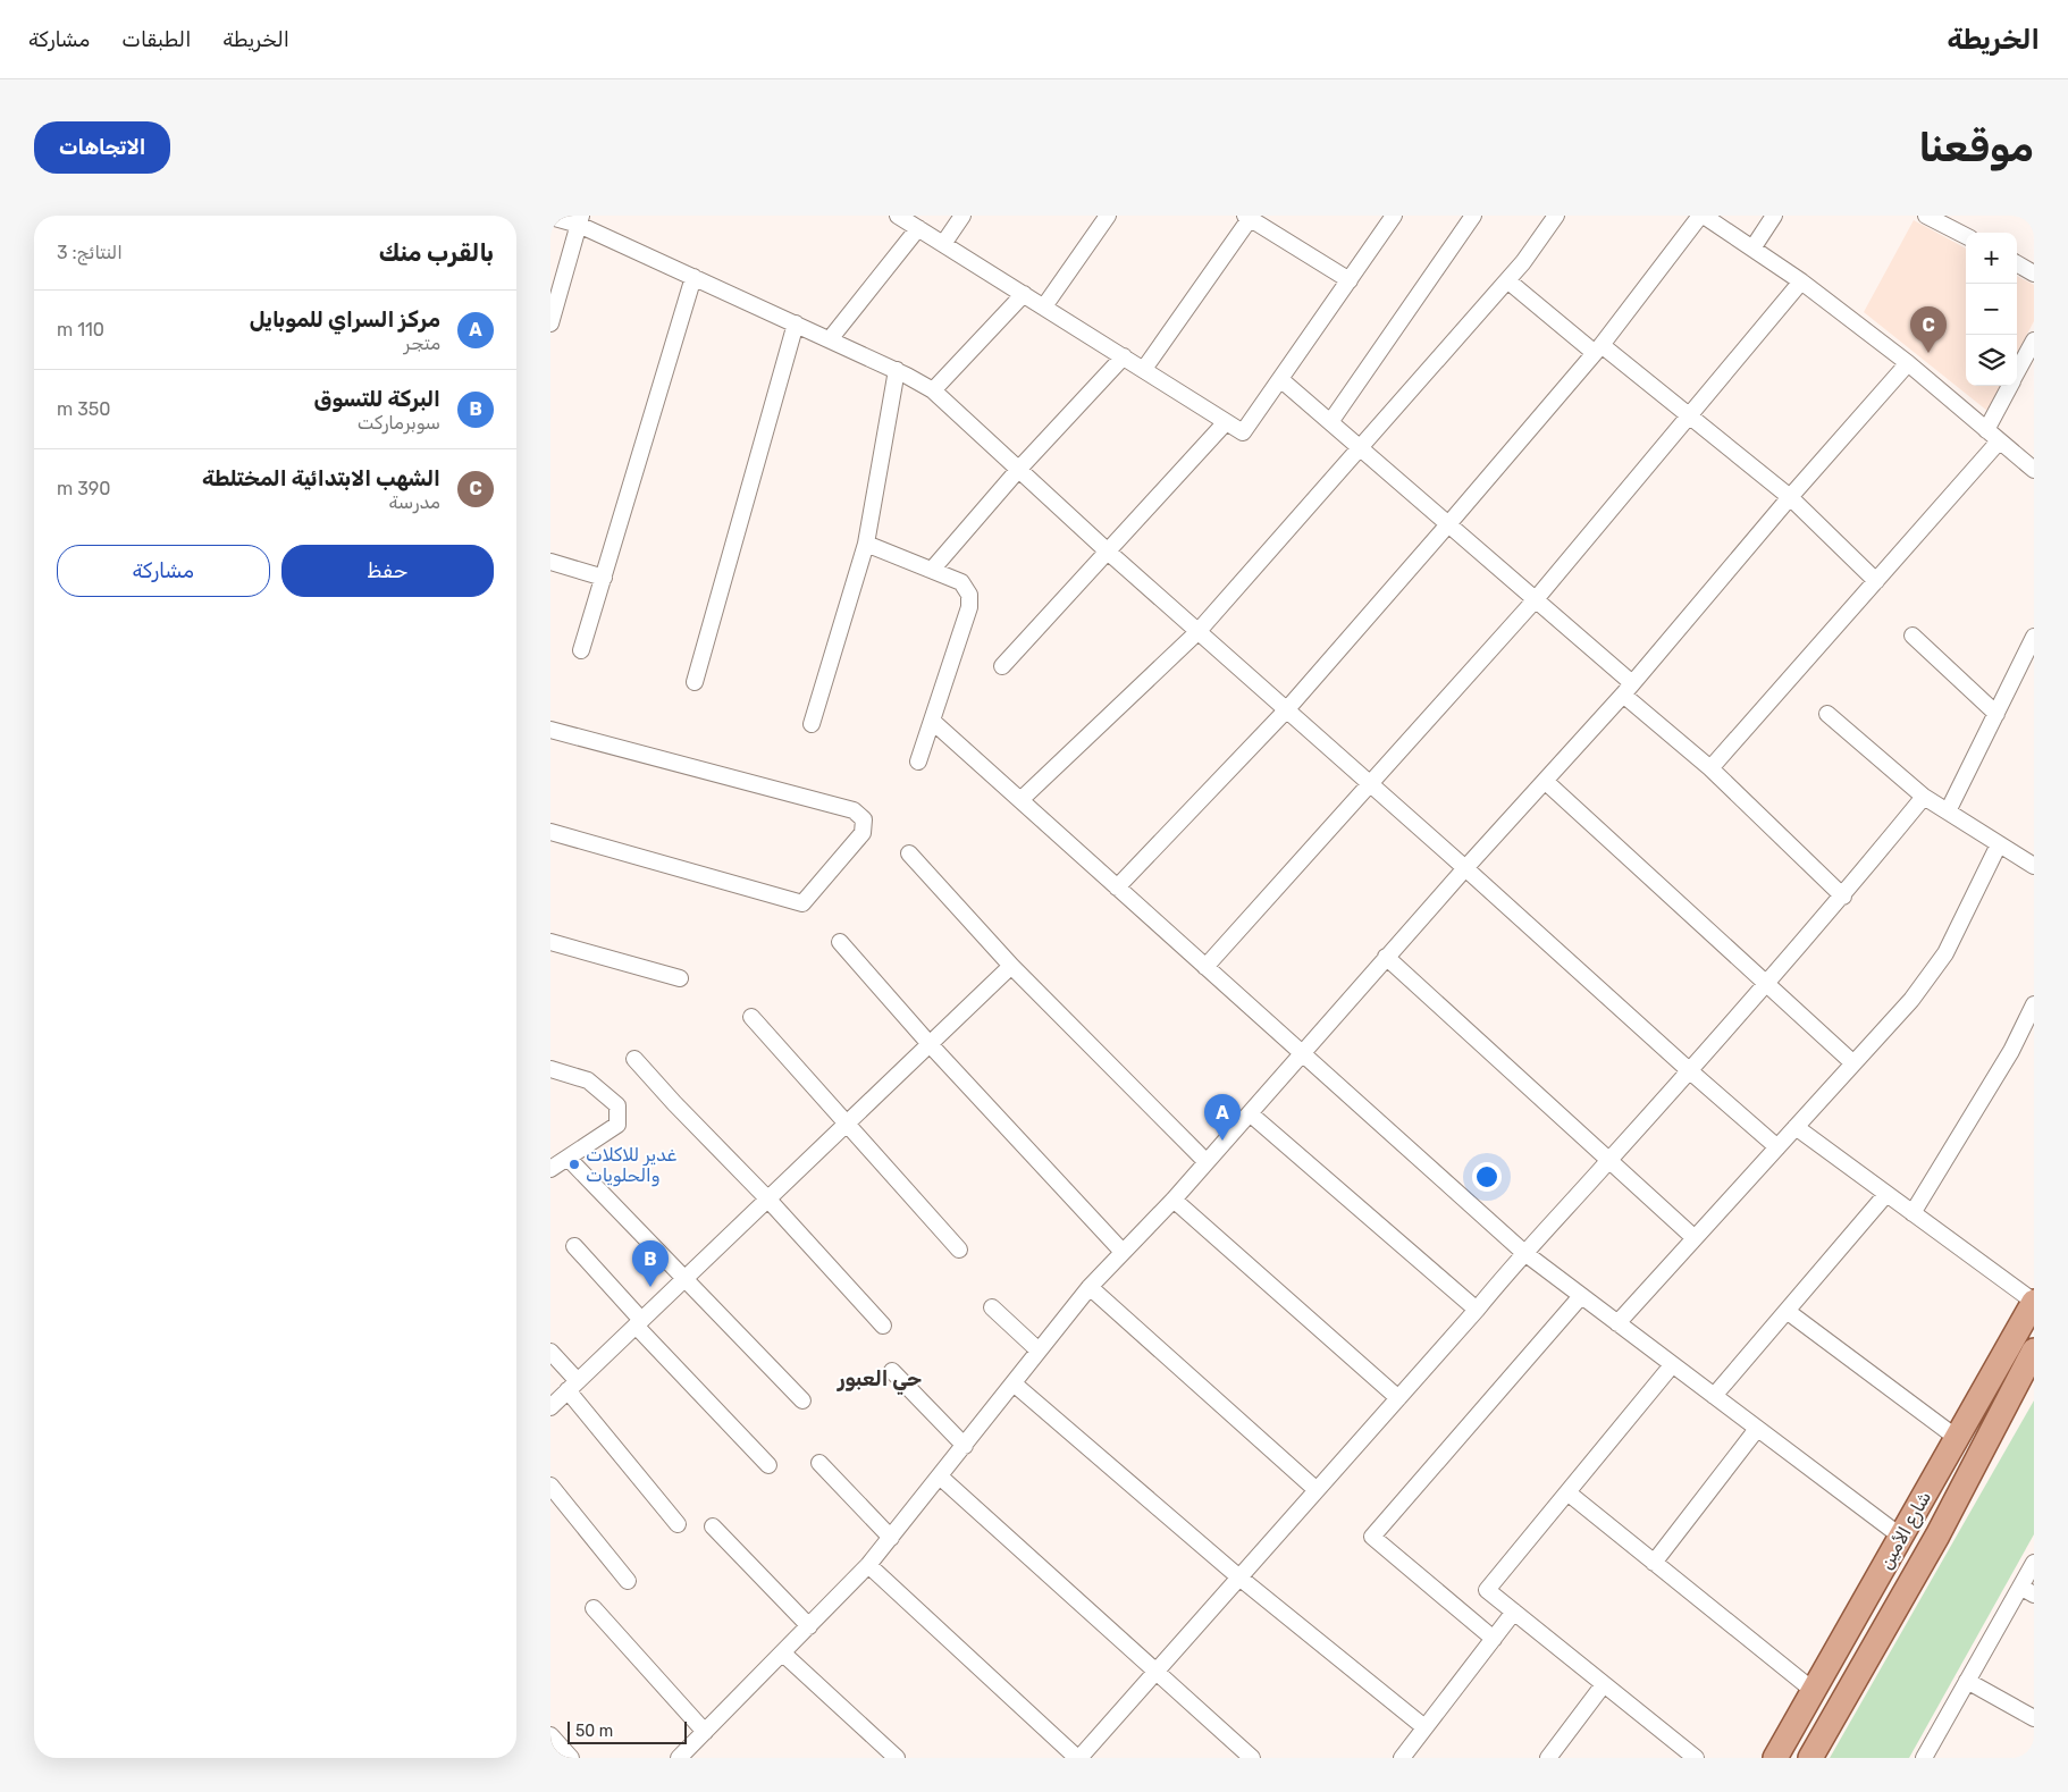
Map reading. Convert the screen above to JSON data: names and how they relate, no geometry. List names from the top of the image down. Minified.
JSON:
{"streets":{"main road":["شارع الأمين"]},"districts":["حي العبور"],"places":["غدير للاكلات والحلويات"],"scale_bar":"50 m","page":{"header":"الخريطة","nav":["الخريطة","الطبقات","مشاركة"],"buttons":["الاتجاهات",["حفظ","مشاركة"]],"title":"موقعنا","heading":["بالقرب منك","النتائج: 3"],"map_buttons":["+","−"],"list":[{"mark":"A","name":"مركز السراي للموبايل","note":"متجر","value":"110 m"},{"mark":"B","name":"البركة للتسوق","note":"سوبرماركت","value":"350 m"},{"mark":"C","name":"الشهب الابتدائية المختلطة","note":"مدرسة","value":"390 m"}],"pins":["C","A","B"],"scale":"50 m"}}
